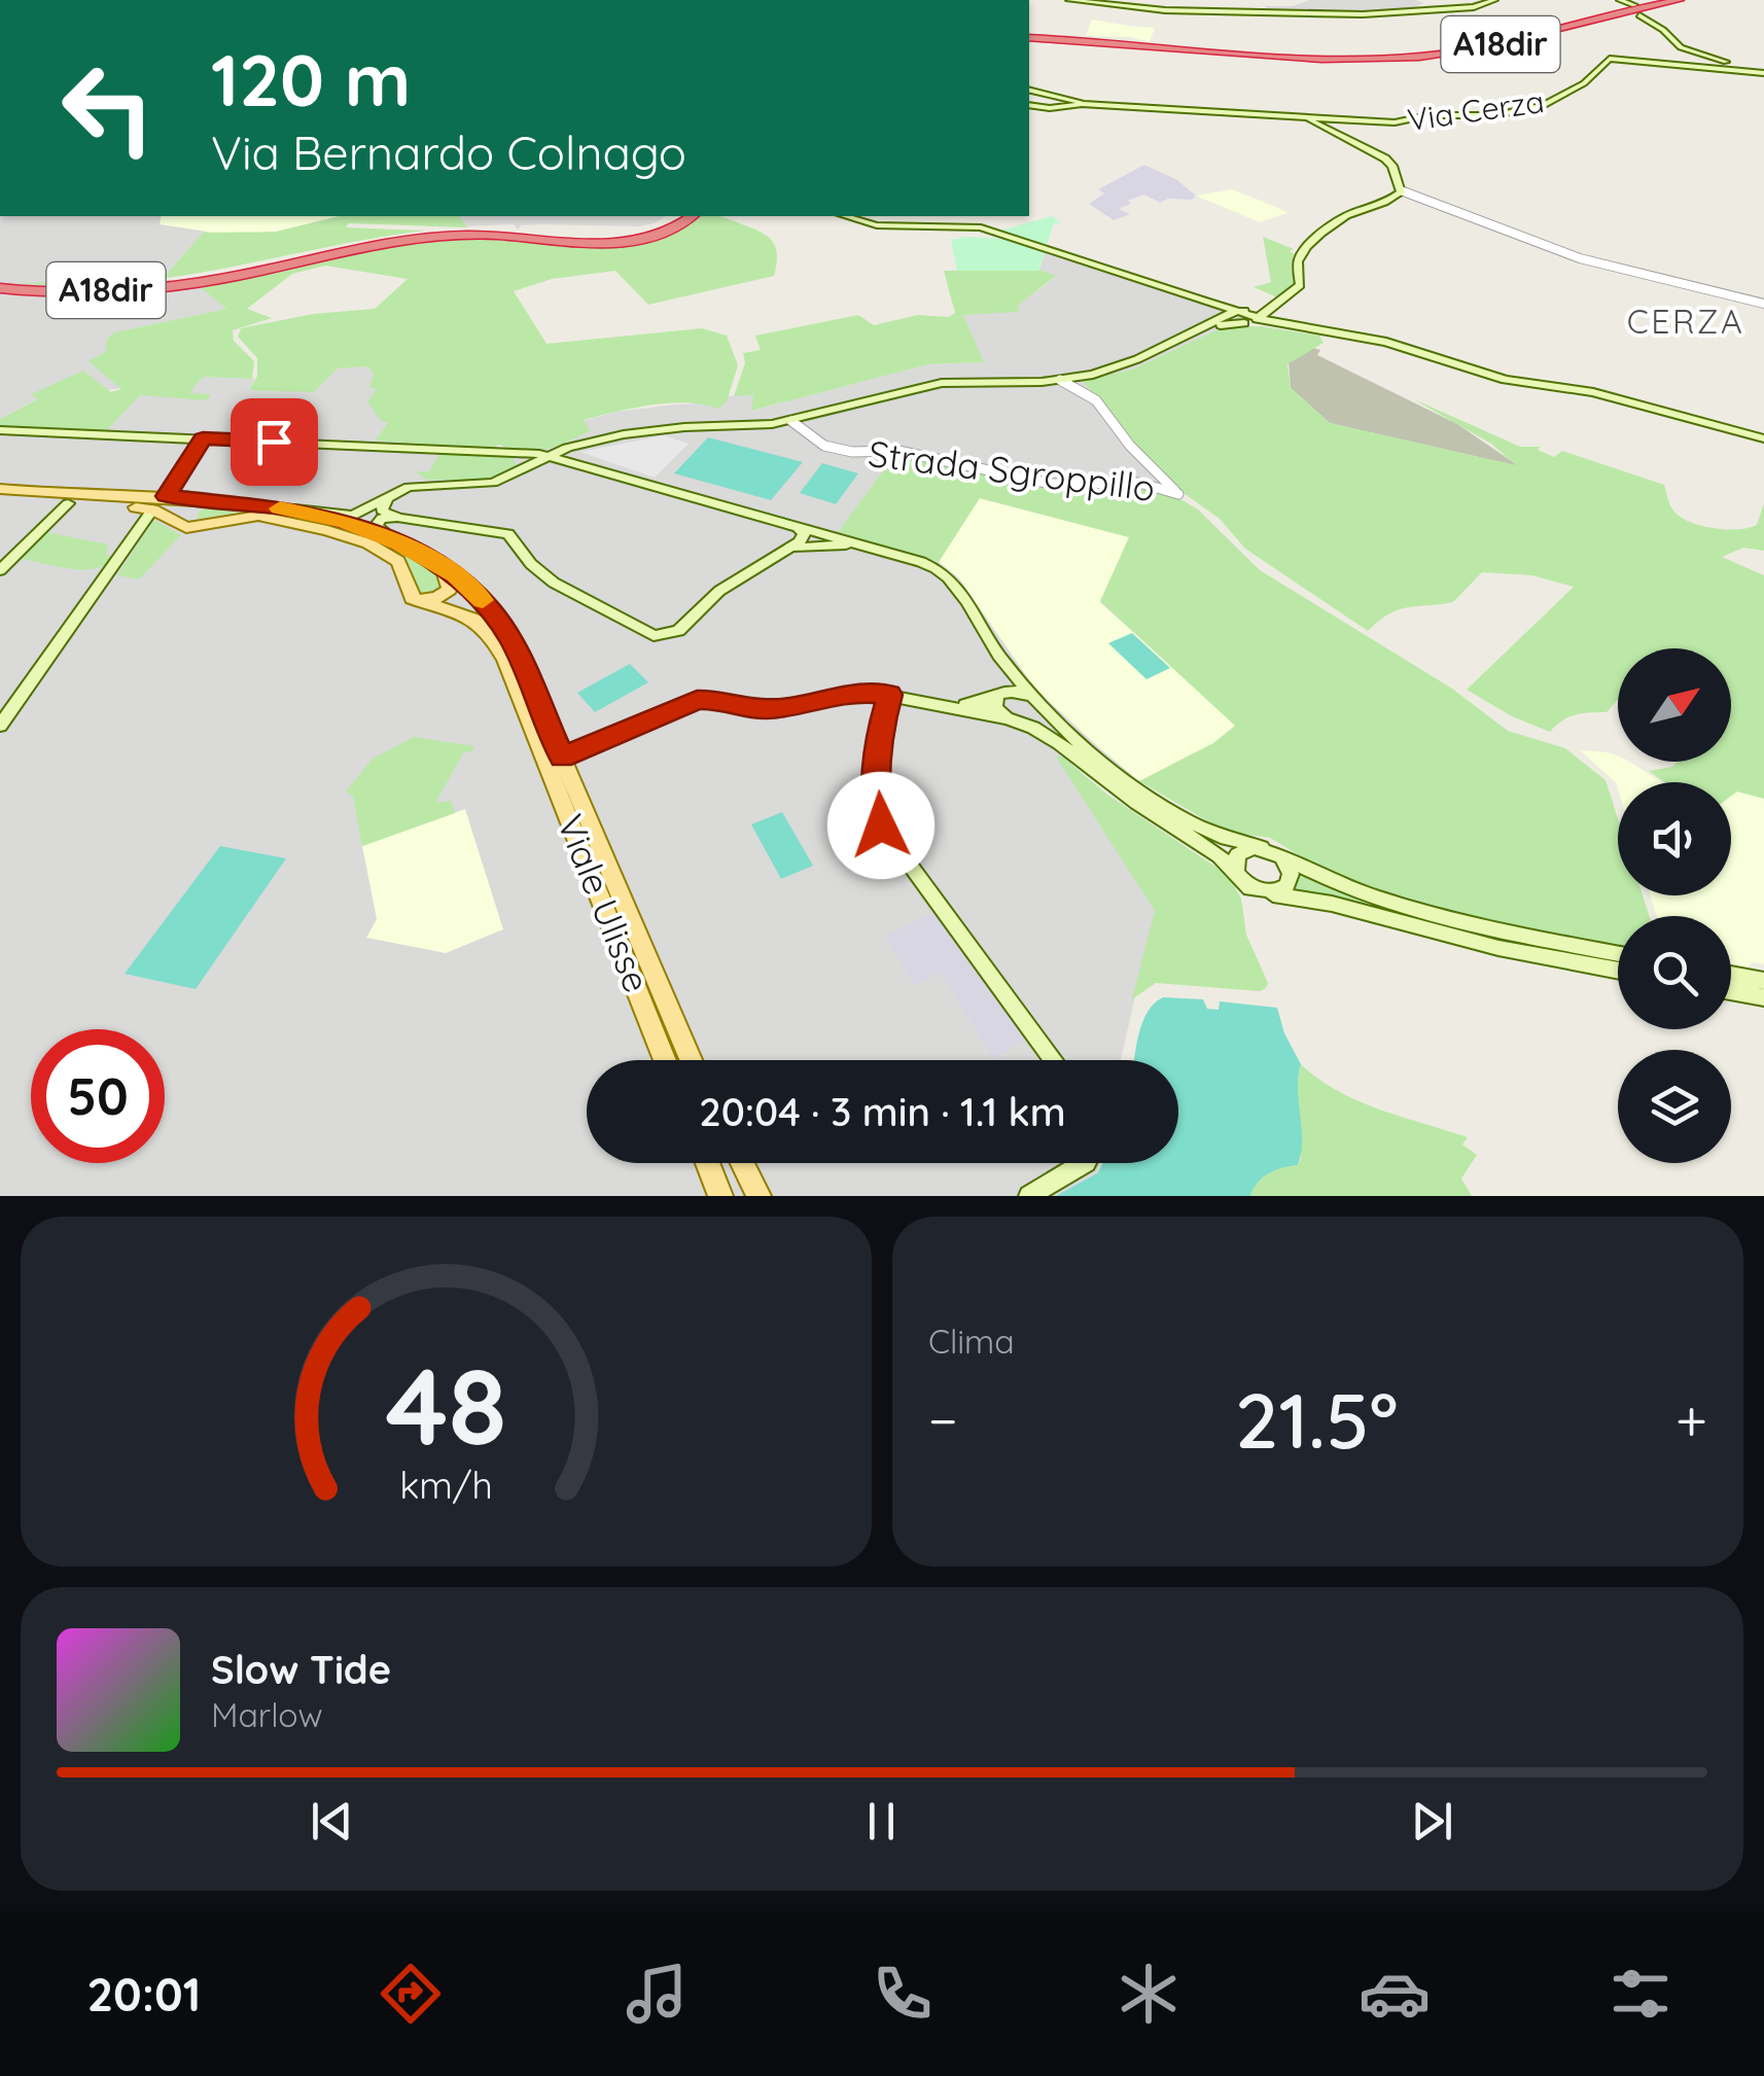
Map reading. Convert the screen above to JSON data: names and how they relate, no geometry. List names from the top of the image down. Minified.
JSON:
{"streets":{"highway":["A18dir"],"main road":["Via Cerza","Viale Ulisse"],"street":["Strada Sgroppillo"]},"districts":["CERZA"],"north":"top right","page":{"turn":["120 m","Via Bernardo Colnago"],"limit":"50","trip":"20:04 · 3 min · 1.1 km","tile":"Clima","heat":["−","21.5°","+"],"song":["Slow Tide","Marlow"],"tabs":"20:01","gauge":["48","km/h"]}}
